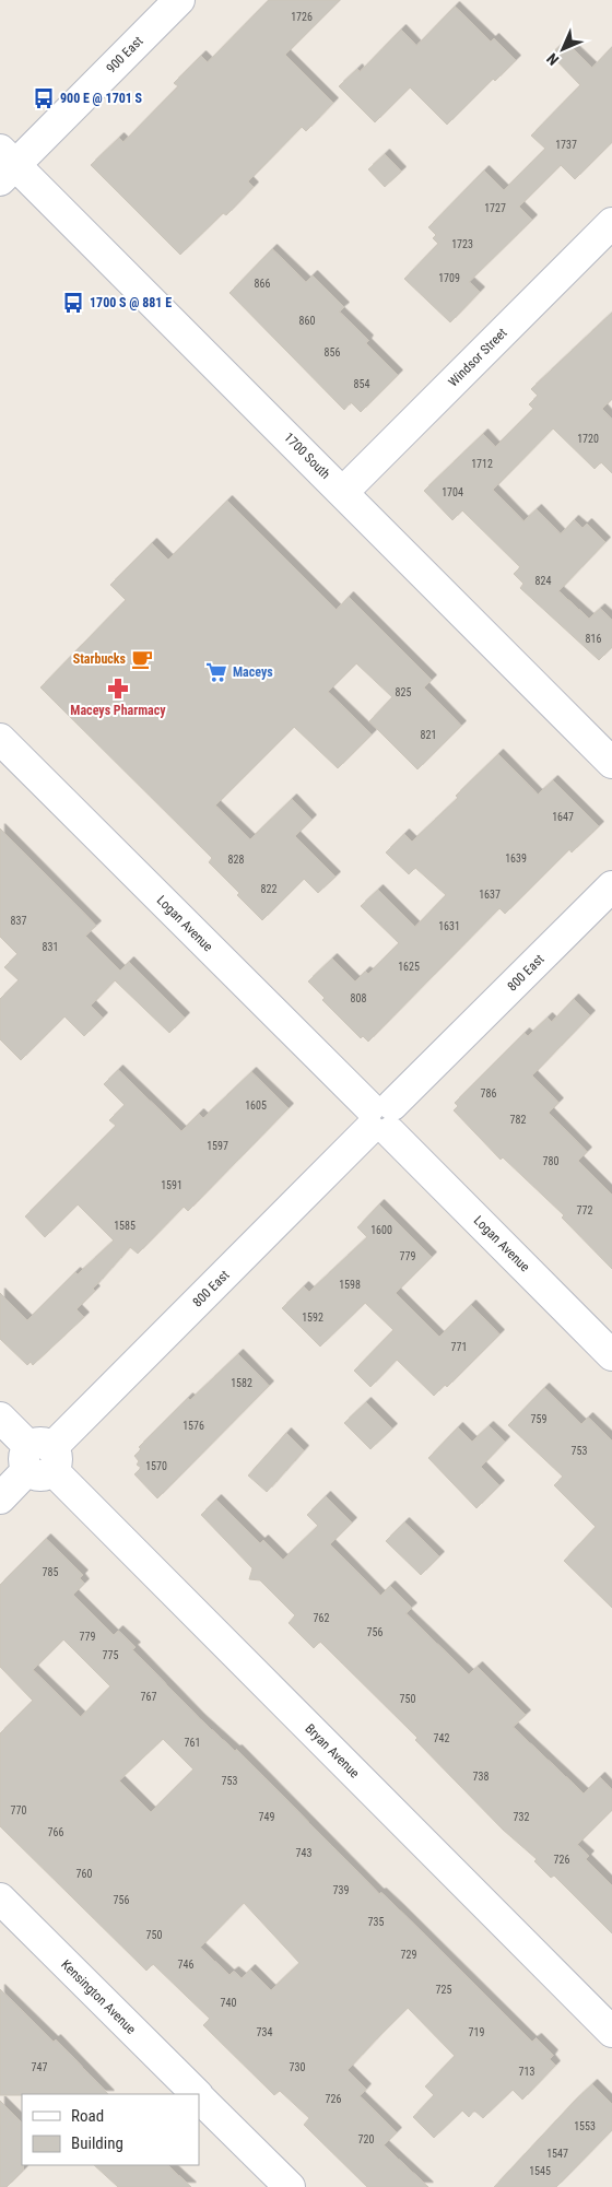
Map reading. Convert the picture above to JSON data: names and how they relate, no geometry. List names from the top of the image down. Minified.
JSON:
{"streets":{"street":["900 East","Windsor Street","1700 South","Logan Avenue","800 East","Bryan Avenue","Kensington Avenue"]},"crossings":[["900 East","1700 South"],["Windsor Street","1700 South"],["Logan Avenue","800 East"],["800 East","Bryan Avenue"]],"places":{"bus stop":["900 E @ 1701 S","1700 S @ 881 E"],"cafe":["Starbucks"],"supermarket":["Maceys"],"pharmacy":["Maceys Pharmacy"]},"house_numbers":["1726","1737","1727","1723","1709","866","860","856","854","1720","1712","1704","824","816","825","821","1647","1639","828","822","1637","837","1631","831","1625","808","786","1605","782","1597","780","1591","772","1585","1600","779","1598","1592","771","1582","759","1576","753","1570","785","762","756","779","775","767","750","742","761","738","753","770","749","732","766","743","726","760","739","756","735","750","729","746","725","740","734","719","747","730","713","726","1553","720","1547","1545"],"legend":["Road","Building"],"north":"bottom left"}
